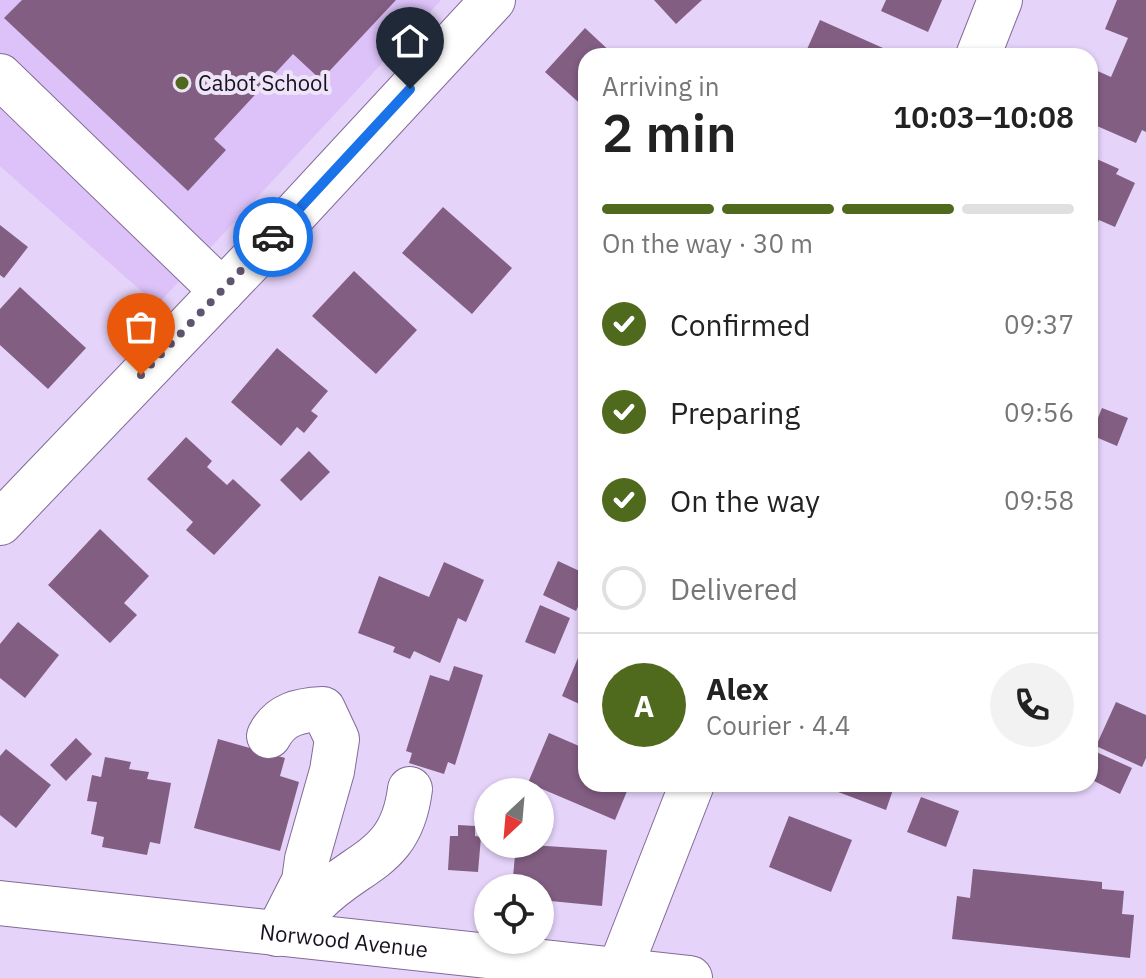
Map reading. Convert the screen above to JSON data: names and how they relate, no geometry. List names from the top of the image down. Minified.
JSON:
{"streets":{"street":["Norwood Avenue"]},"places":["Cabot School"],"north":"bottom left","page":{"heading":["2 min","Arriving in","10:03–10:08"],"panel":["Alex","Courier · 4.4"],"bar":"On the way · 30 m","list":[["Confirmed","09:37"],["Preparing","09:56"],["On the way","09:58"],"Delivered"],"round":"A"}}
